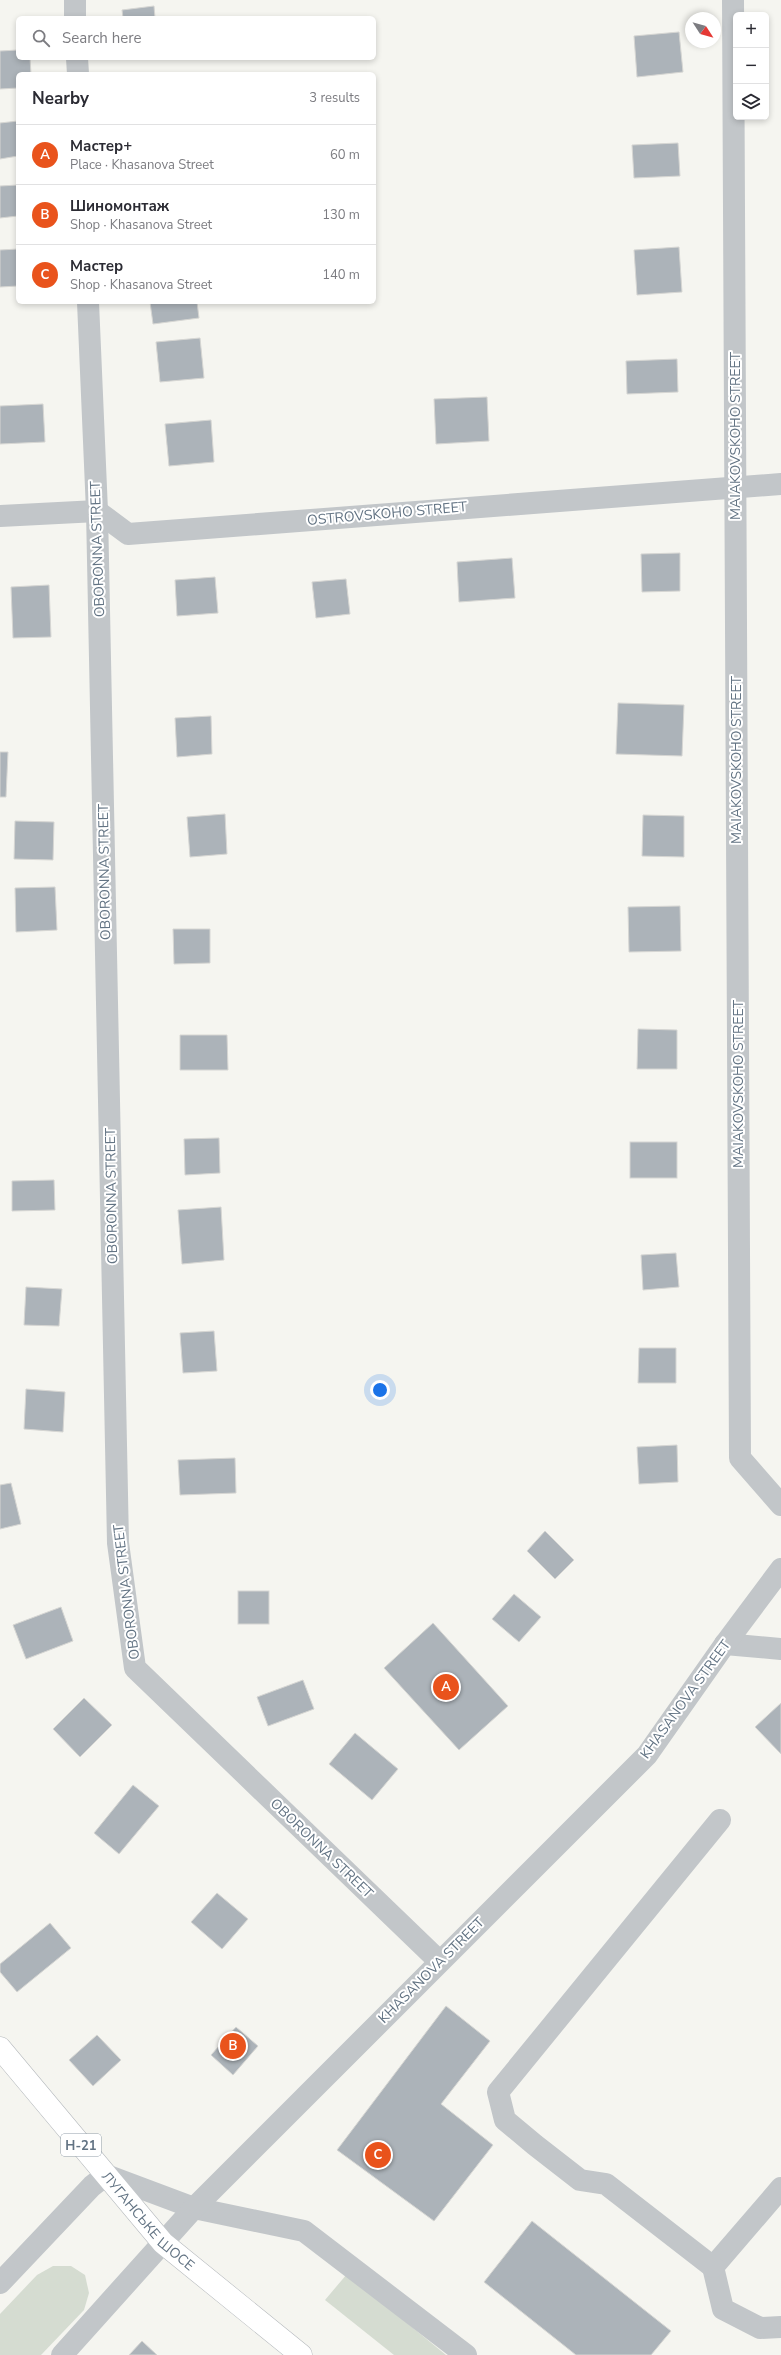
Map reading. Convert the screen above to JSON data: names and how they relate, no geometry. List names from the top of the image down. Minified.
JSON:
{"streets":{"main road":["Н-21","ЛУГАНСЬКЕ ШОСЕ"],"street":["MAIAKOVSKOHO STREET","OSTROVSKOHO STREET","OBORONNA STREET","KHASANOVA STREET"]},"crossings":[["MAIAKOVSKOHO STREET","OSTROVSKOHO STREET"],["OSTROVSKOHO STREET","OBORONNA STREET"],["OBORONNA STREET","KHASANOVA STREET"],["KHASANOVA STREET","ЛУГАНСЬКЕ ШОСЕ"]],"north":"bottom right","page":{"map_buttons":["+","−"],"search":"Search here","heading":["Nearby","3 results"],"list":[{"mark":"A","name":"Мастер+","note":"Place · Khasanova Street","value":"60 m"},{"mark":"B","name":"Шиномонтаж","note":"Shop · Khasanova Street","value":"130 m"},{"mark":"C","name":"Мастер","note":"Shop · Khasanova Street","value":"140 m"}],"pins":["A","B","C"]}}
